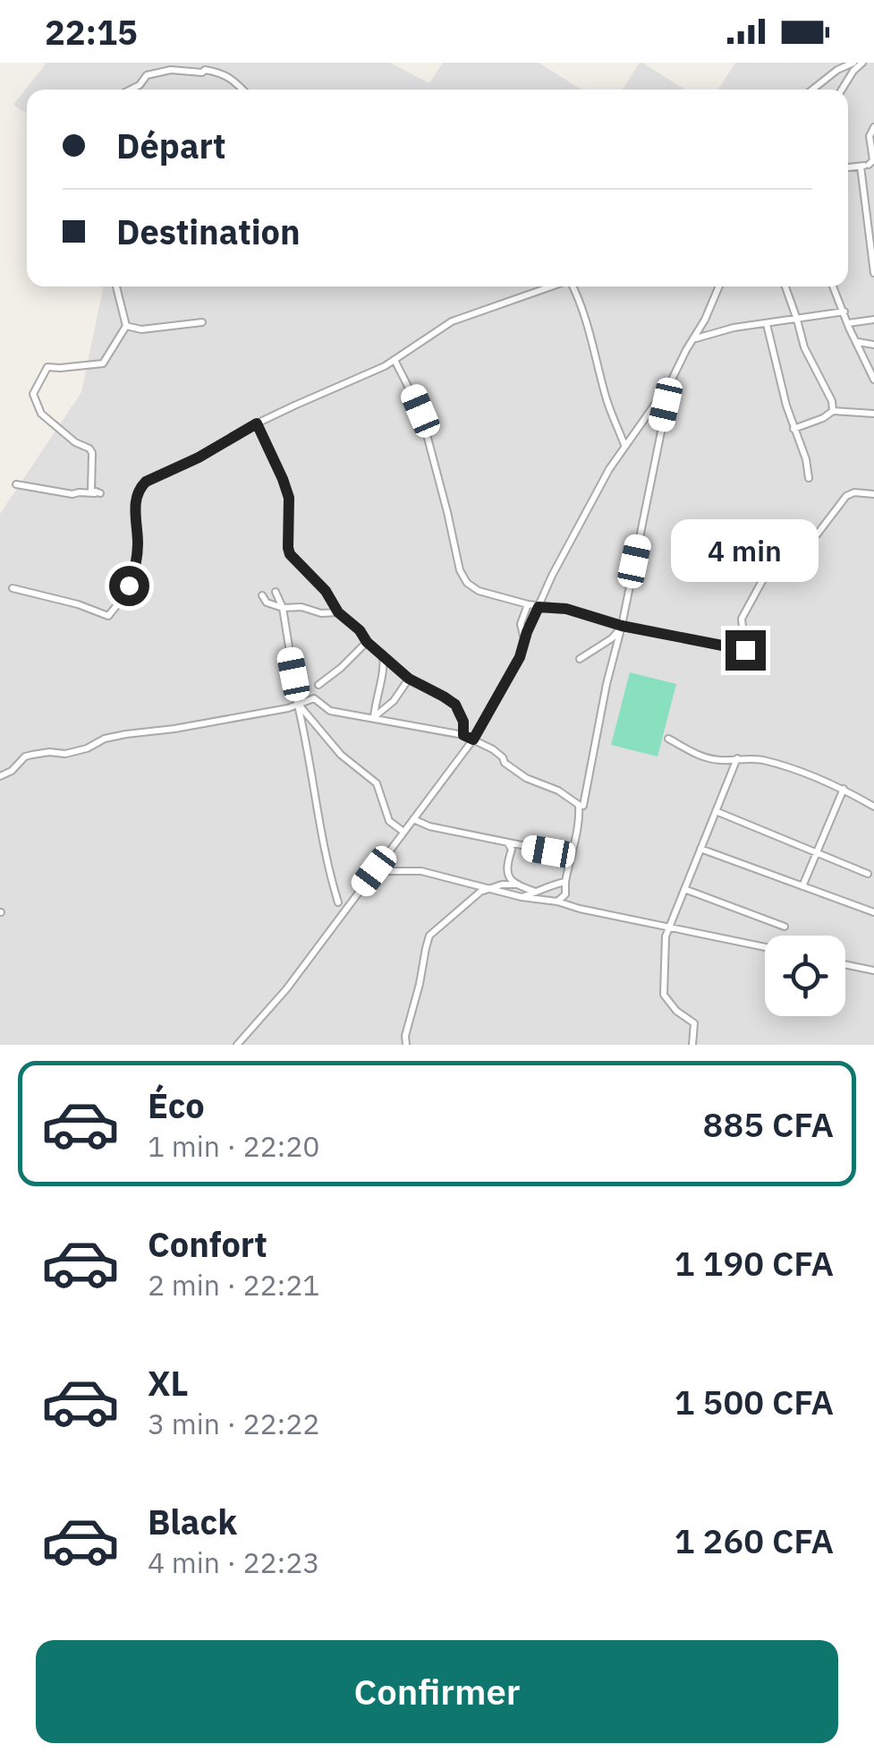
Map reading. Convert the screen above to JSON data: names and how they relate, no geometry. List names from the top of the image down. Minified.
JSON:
{"page":{"status":"22:15","banner":["Départ","Destination"],"bubble":"4 min","list":[{"name":"Éco","note":"1 min · 22:20","value":"885 CFA"},{"name":"Confort","note":"2 min · 22:21","value":"1 190 CFA"},{"name":"XL","note":"3 min · 22:22","value":"1 500 CFA"},{"name":"Black","note":"4 min · 22:23","value":"1 260 CFA"}],"buttons":"Confirmer"}}
